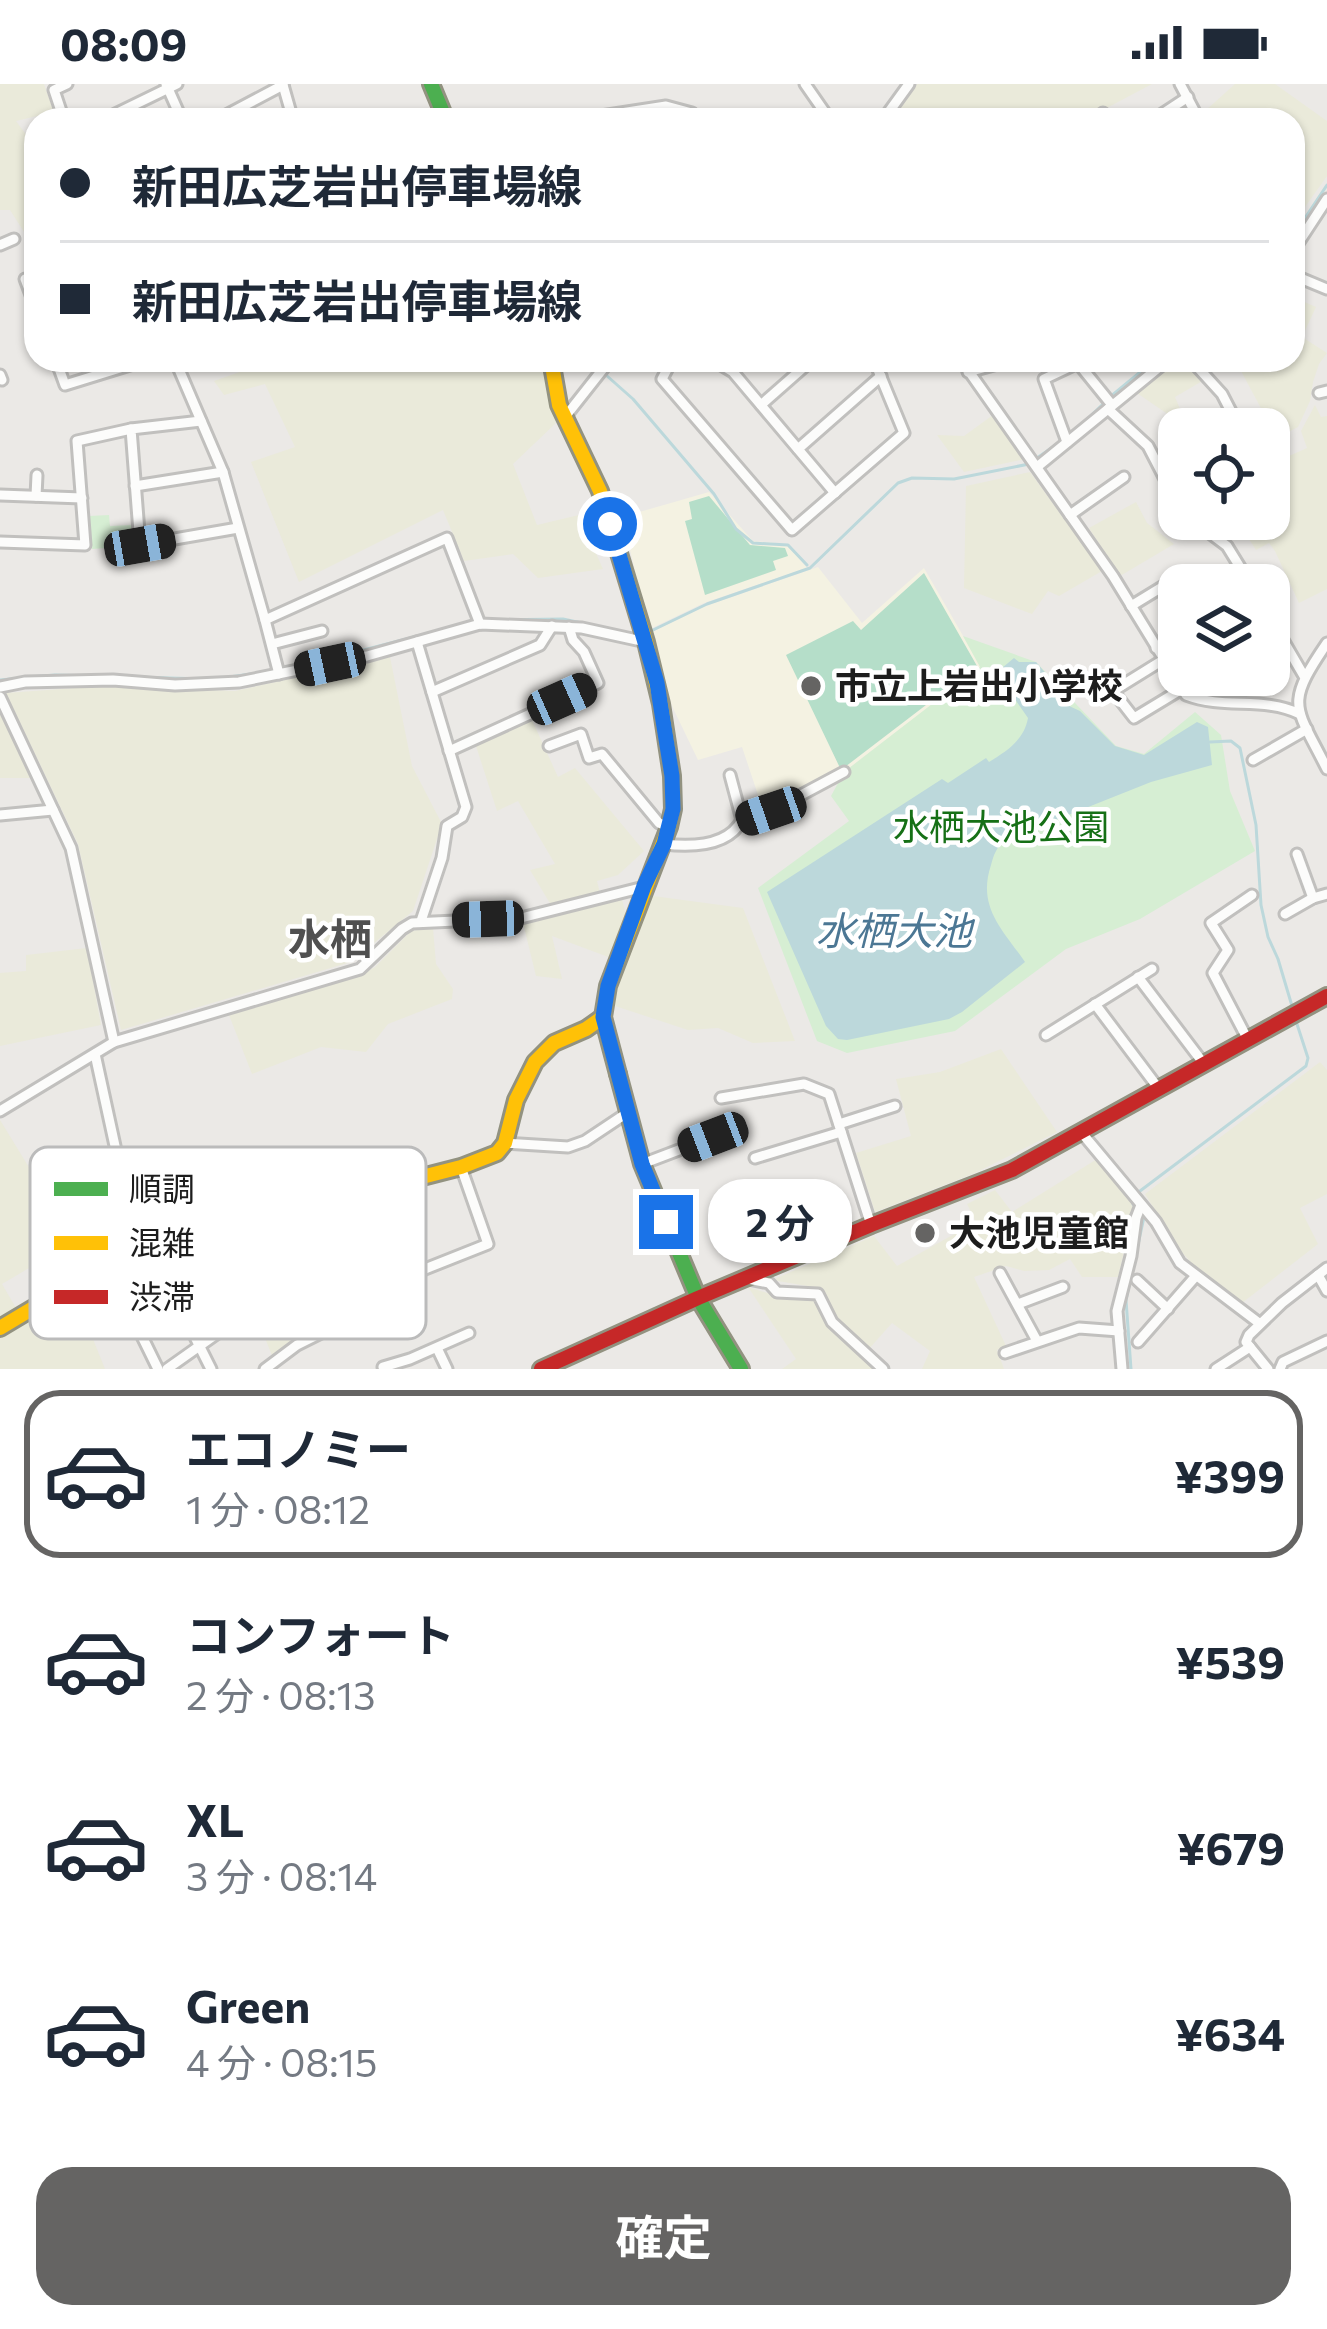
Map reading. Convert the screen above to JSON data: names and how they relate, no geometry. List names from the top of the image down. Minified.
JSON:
{"districts":["水栖"],"water":["水栖大池"],"parks":["水栖大池公園"],"places":["市立上岩出小学校","大池児童館"],"legend":["順調","混雑","渋滞"],"page":{"status":"08:09","banner":["新田広芝岩出停車場線","新田広芝岩出停車場線"],"bubble":"2 分","list":[{"name":"エコノミー","note":"1 分 · 08:12","value":"¥399"},{"name":"コンフォート","note":"2 分 · 08:13","value":"¥539"},{"name":"XL","note":"3 分 · 08:14","value":"¥679"},{"name":"Green","note":"4 分 · 08:15","value":"¥634"}],"buttons":"確定"}}
